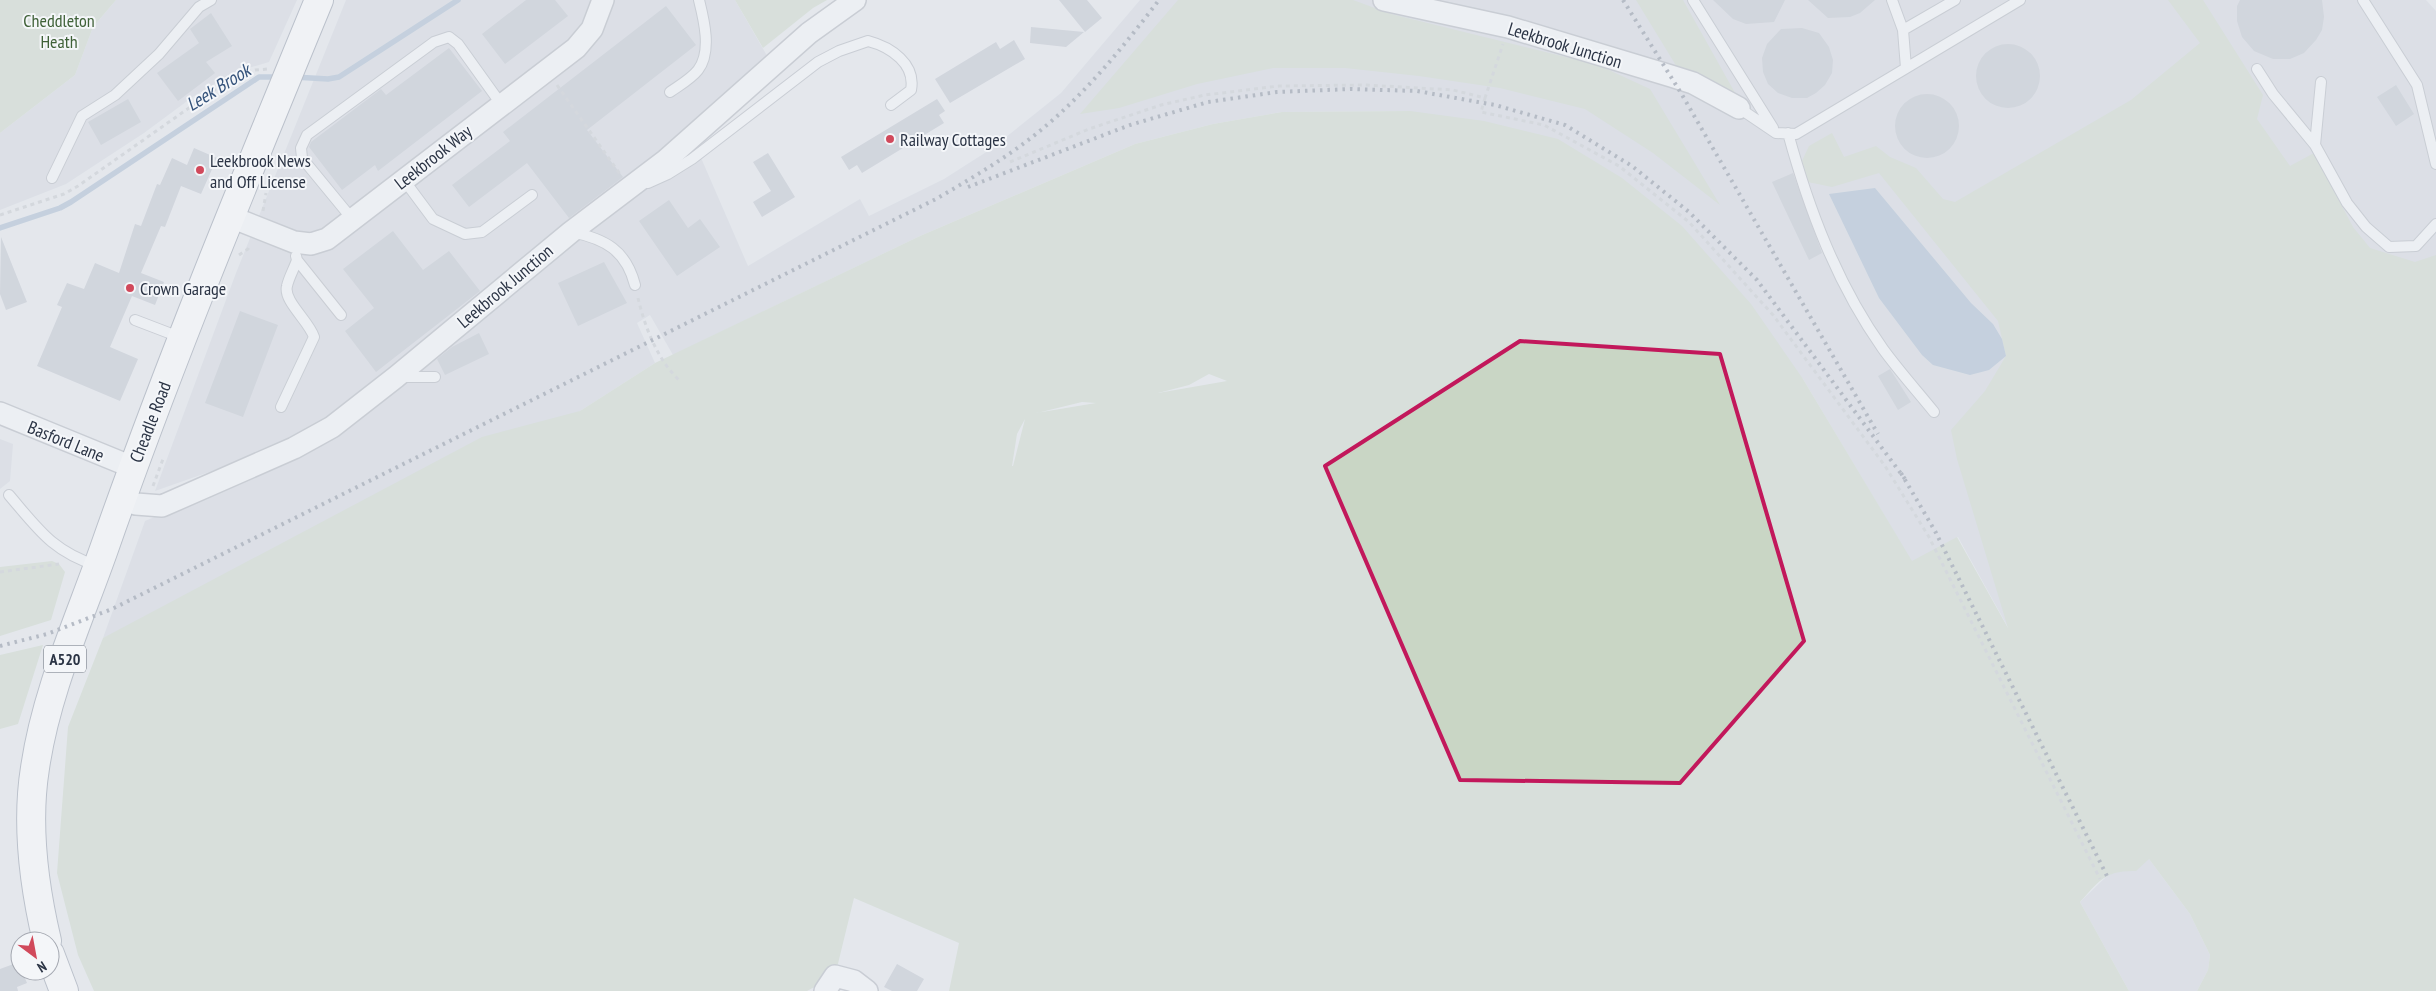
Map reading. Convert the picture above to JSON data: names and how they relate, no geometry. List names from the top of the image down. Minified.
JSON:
{"streets":{"highway":["Cheadle Road","A520"],"street":["Leekbrook Junction","Leekbrook Way","Basford Lane"]},"crossings":[["Leekbrook Junction","Cheadle Road"],["Leekbrook Way","Cheadle Road"],["Cheadle Road","Basford Lane"]],"water":["Leek Brook"],"parks":["Cheddleton Heath"],"places":["Railway Cottages","Leekbrook News and Off License","Crown Garage"],"north":"bottom right"}
